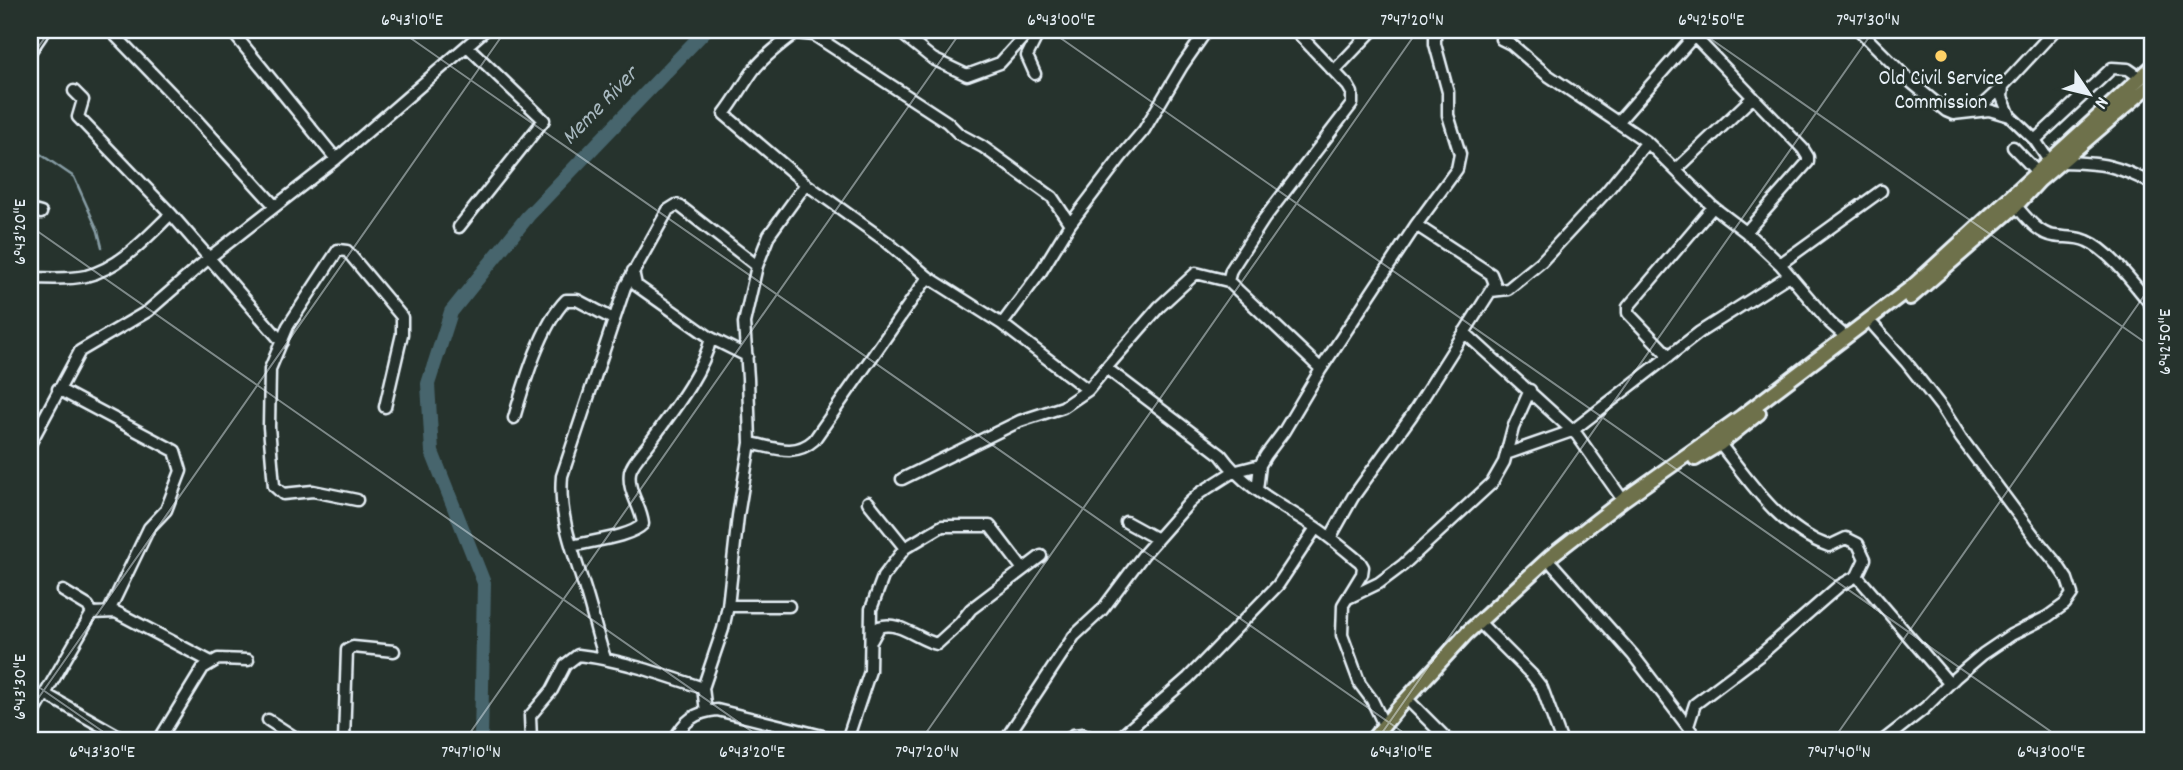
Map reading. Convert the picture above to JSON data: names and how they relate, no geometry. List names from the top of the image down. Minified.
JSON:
{"water":["Meme River"],"places":["Old Civil Service Commission"],"north":"bottom right","coordinates":["6°43'10\"E","6°43'00\"E","7°47'20\"N","6°42'50\"E","7°47'30\"N","6°43'20\"E","6°43'30\"E","7°47'10\"N","7°47'40\"N"]}
